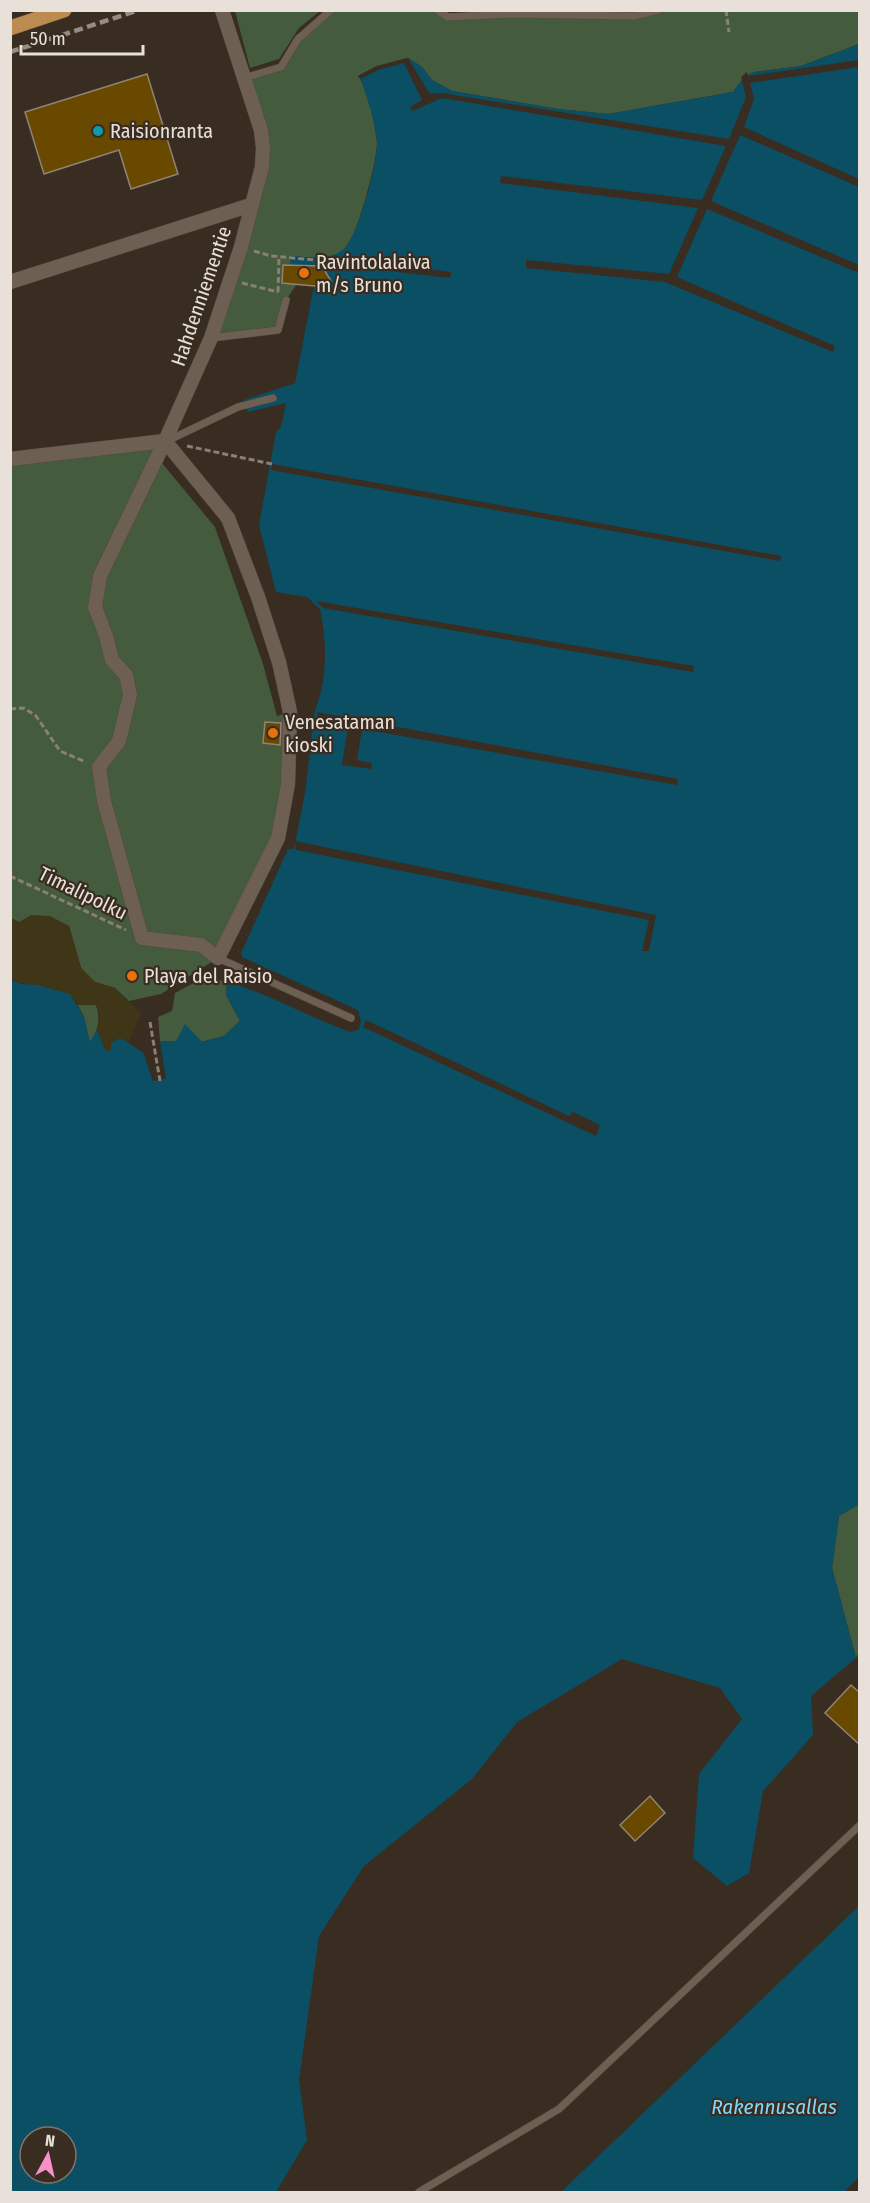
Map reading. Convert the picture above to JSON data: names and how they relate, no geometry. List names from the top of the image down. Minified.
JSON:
{"streets":{"street":["Hahdenniementie"],"path":["Timalipolku"]},"water":["Rakennusallas"],"places":["Raisionranta","Ravintolalaiva m/s Bruno","Venesataman kioski","Playa del Raisio"],"scale_bar":"50 m","north":"top"}
